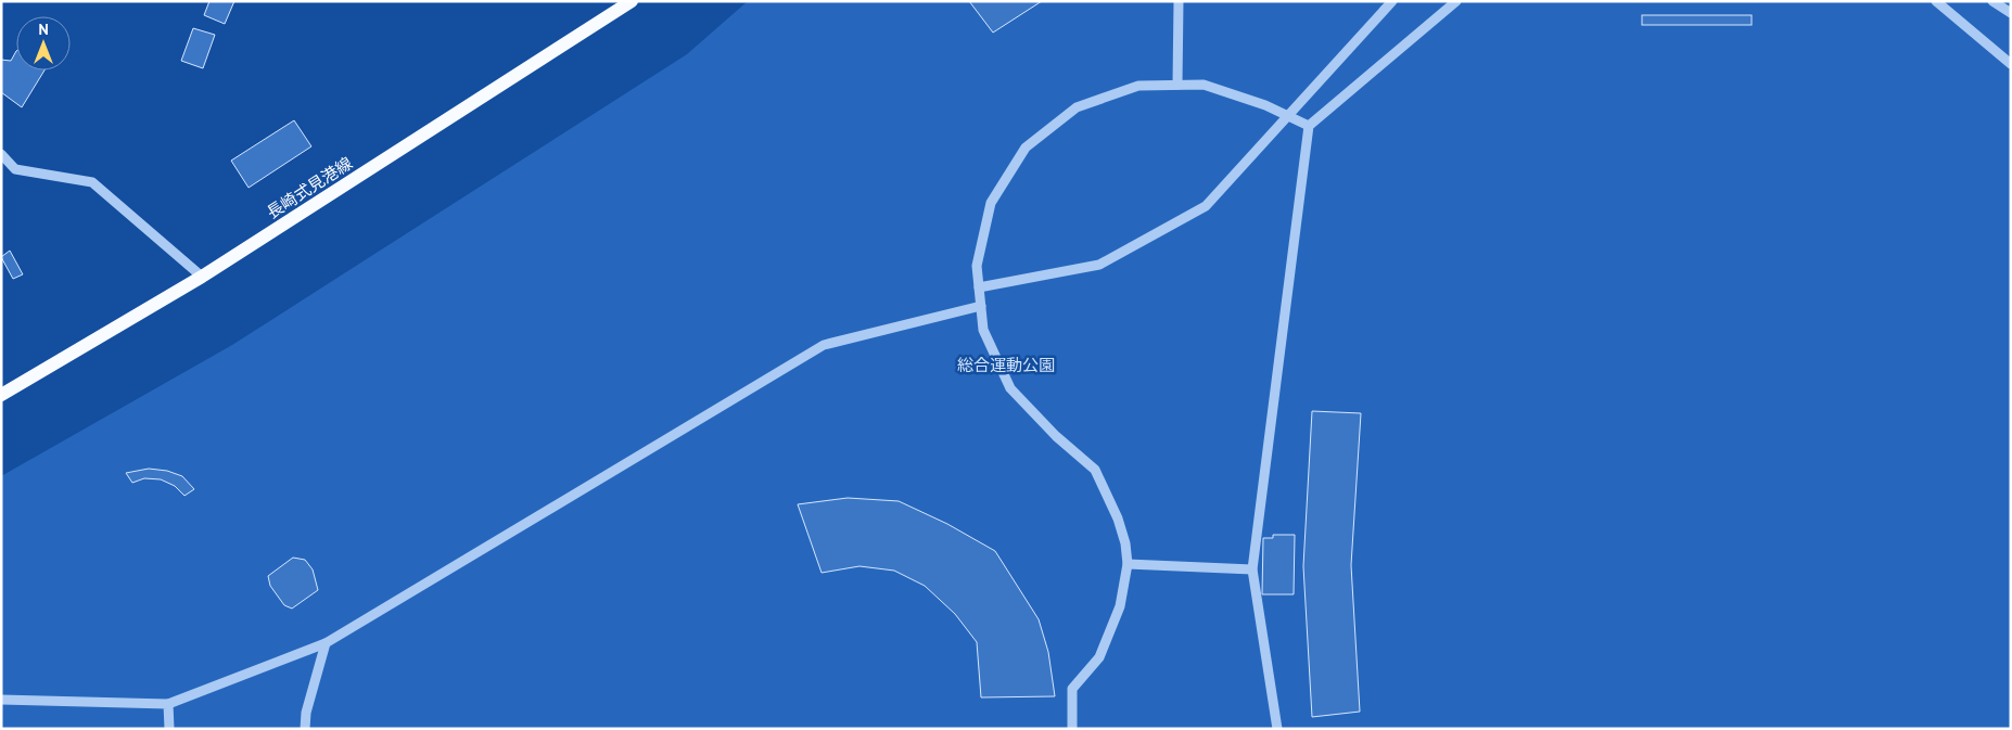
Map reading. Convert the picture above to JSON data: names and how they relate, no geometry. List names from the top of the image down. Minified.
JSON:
{"streets":{"main road":["長崎式見港線"]},"parks":["総合運動公園"],"north":"top"}
